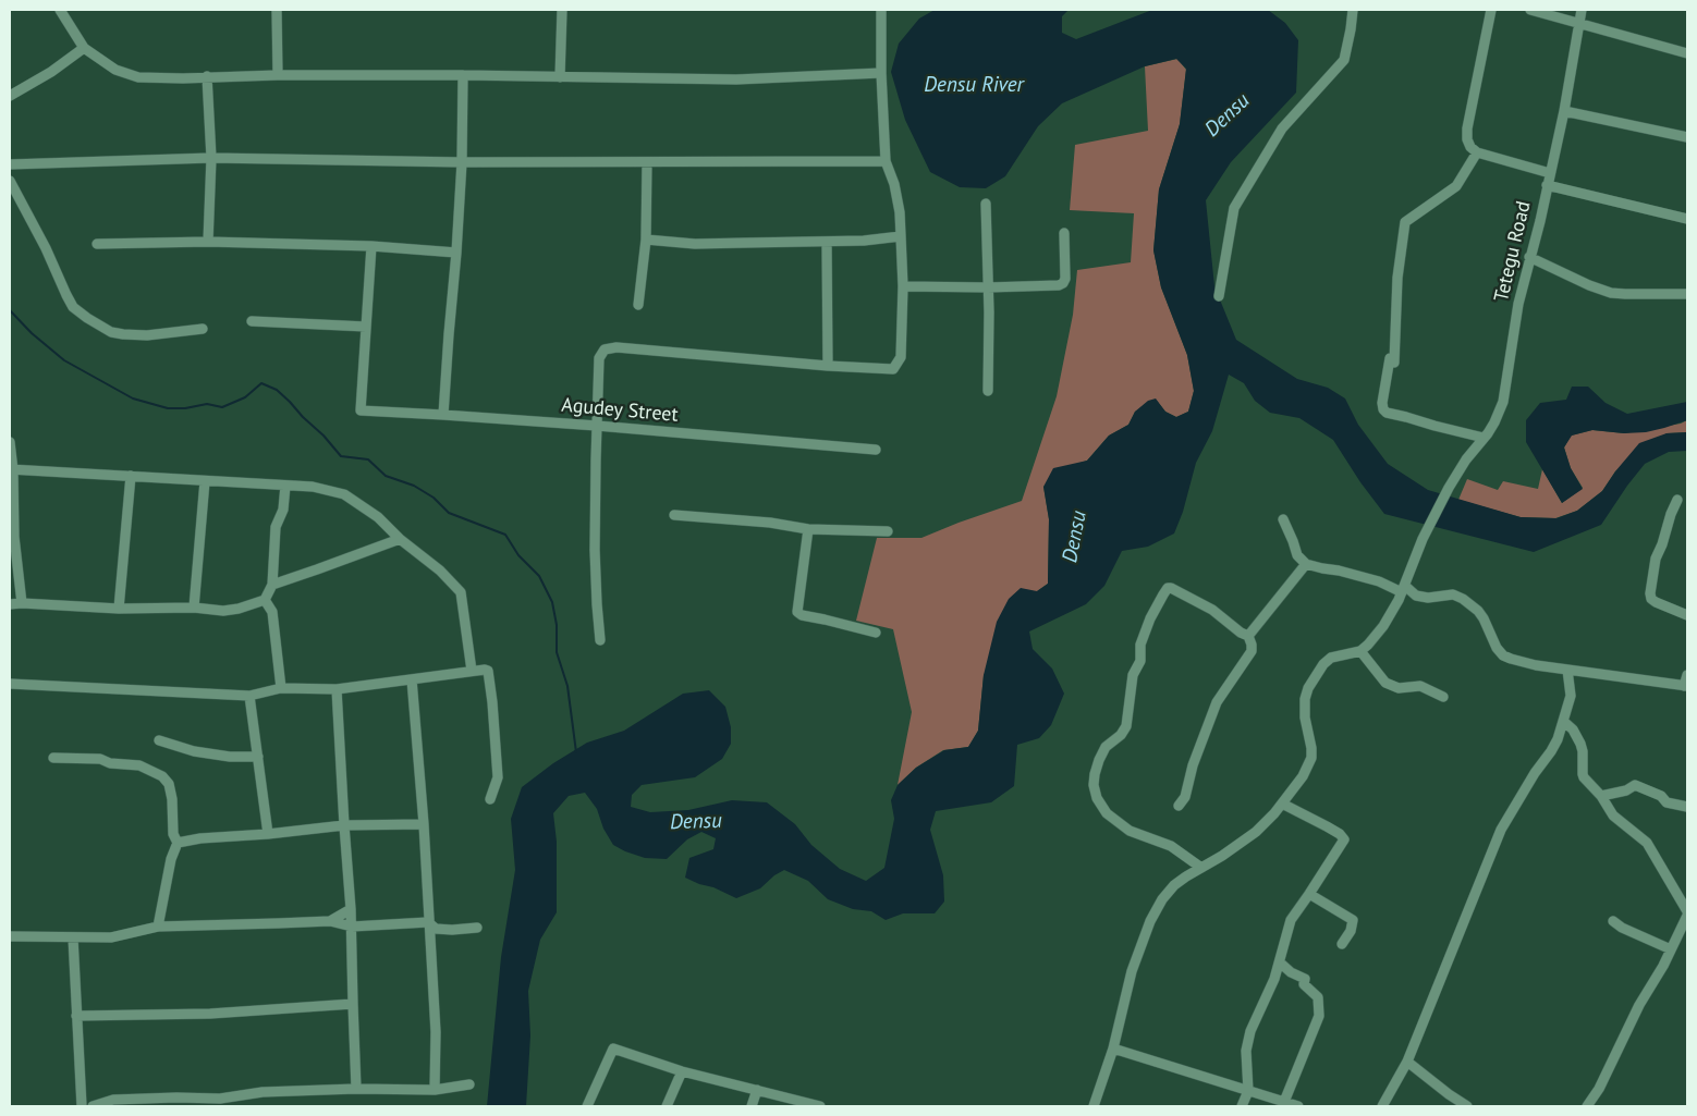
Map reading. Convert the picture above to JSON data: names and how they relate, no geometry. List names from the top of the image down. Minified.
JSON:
{"streets":{"street":["Tetegu Road","Agudey Street"]},"water":["Densu River","Densu"]}
